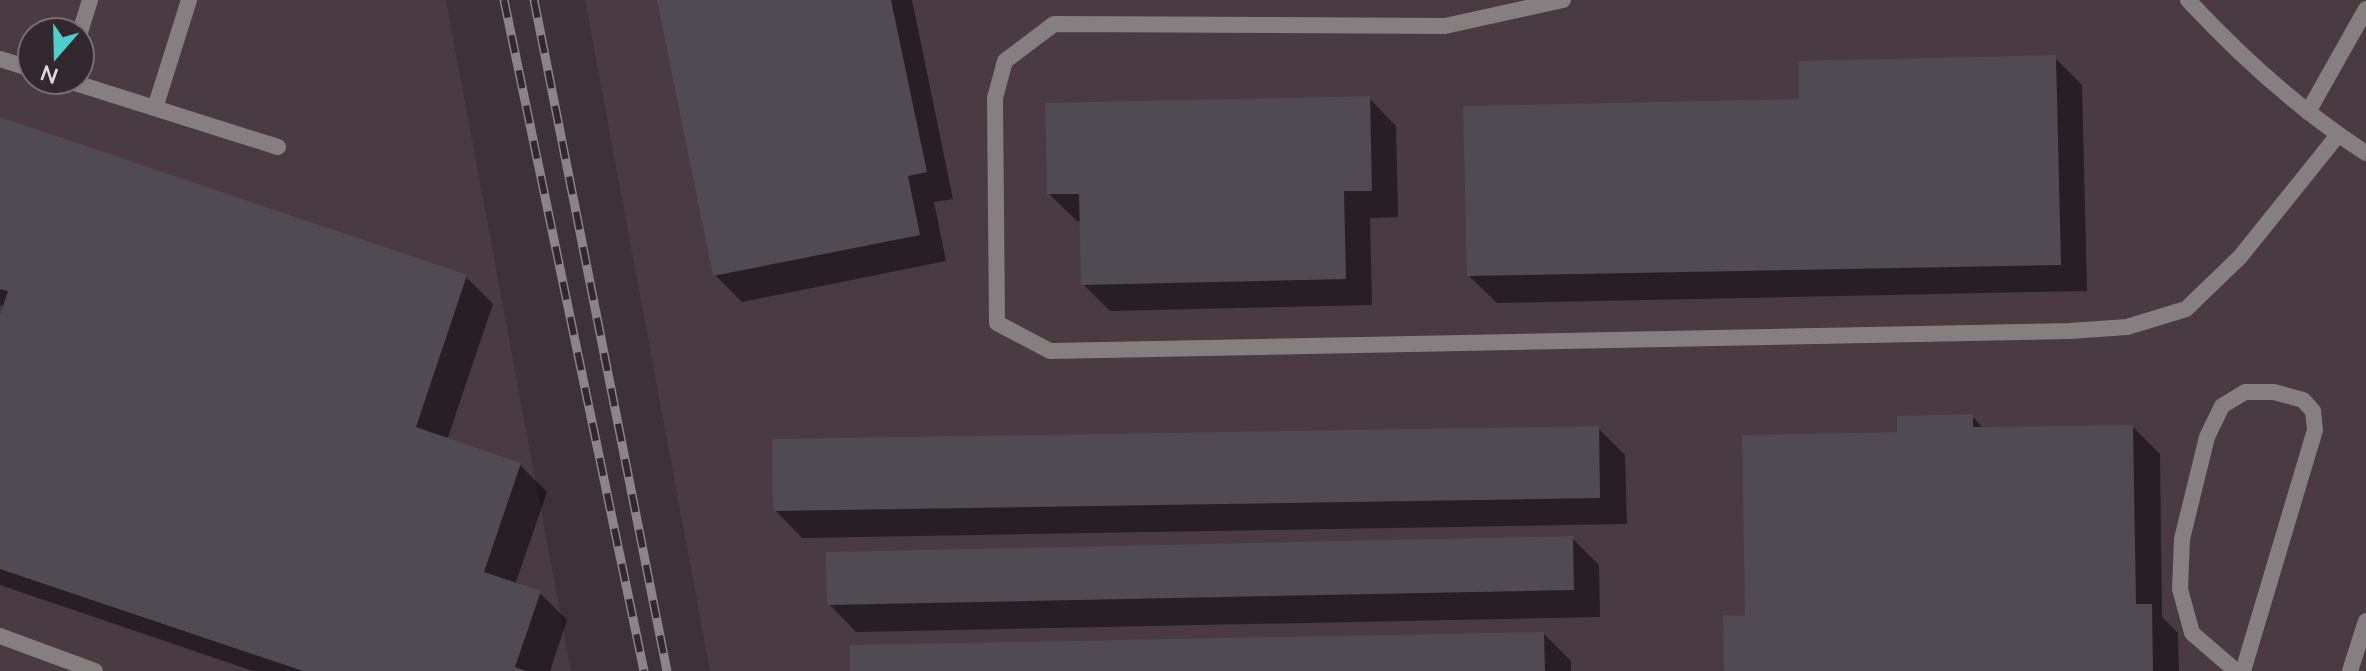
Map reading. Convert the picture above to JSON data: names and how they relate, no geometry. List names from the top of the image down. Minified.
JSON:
{"north":"bottom"}
